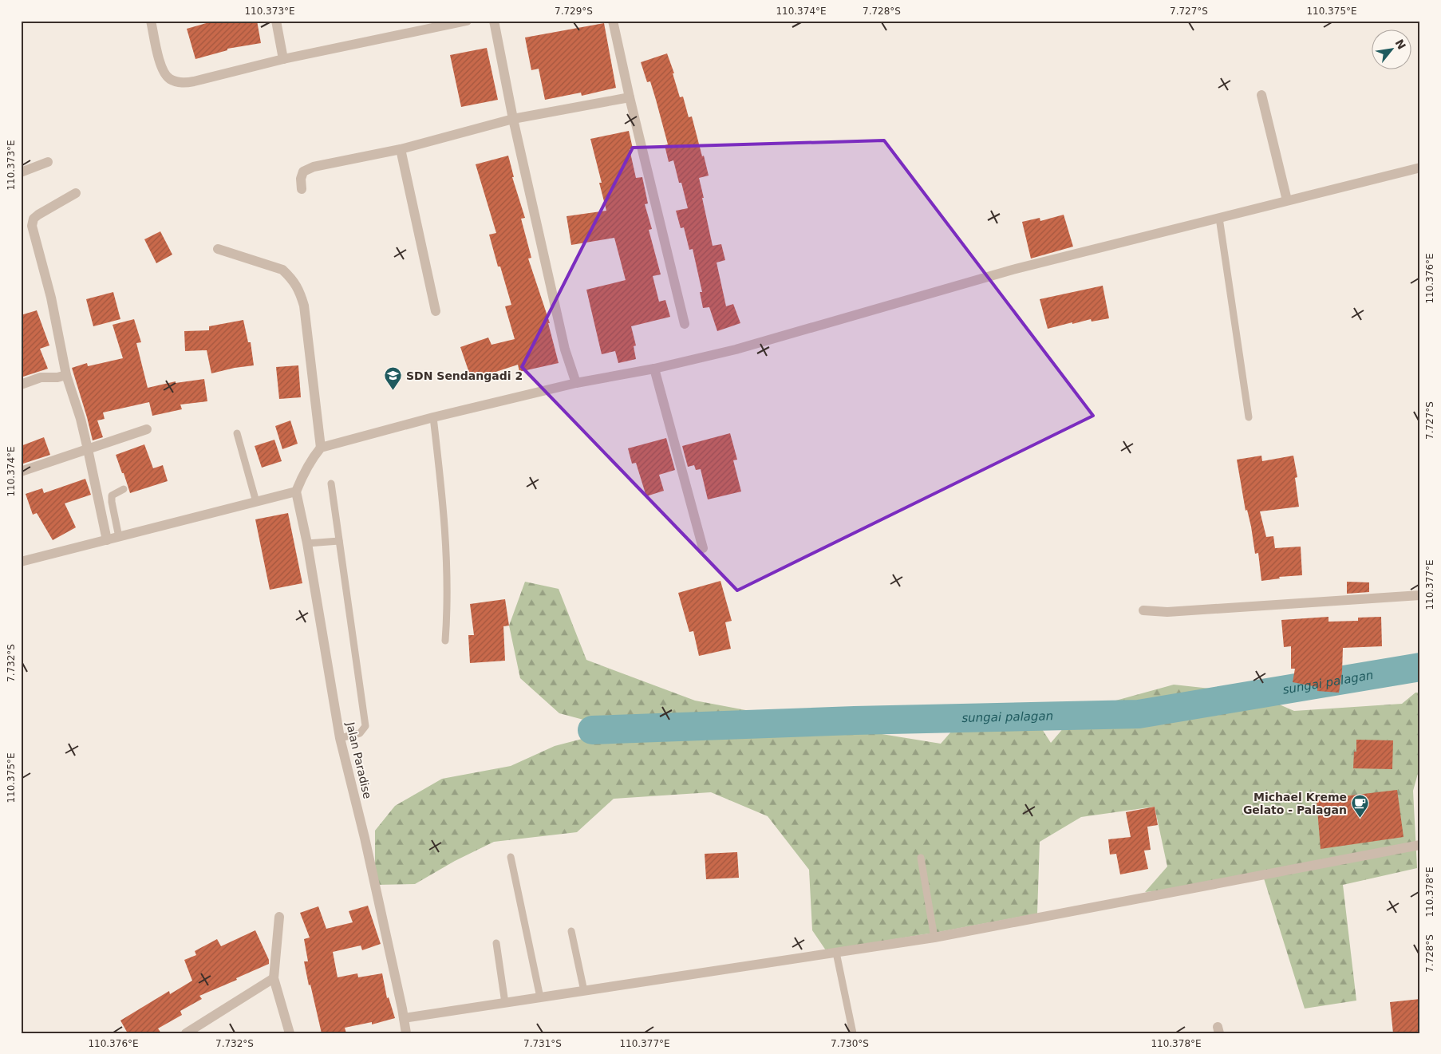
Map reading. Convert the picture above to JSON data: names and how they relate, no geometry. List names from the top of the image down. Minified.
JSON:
{"streets":{"street":["Jalan Paradise"]},"water":["sungai palagan"],"places":{"school or university":["SDN Sendangadi 2"],"cafe":["Michael Kreme Gelato - Palagan"]},"north":"top right","coordinates":["110.373°E","7.729°S","110.374°E","7.728°S","7.727°S","110.375°E","110.376°E","110.377°E","7.732°S","110.378°E","7.731°S","7.730°S"]}
